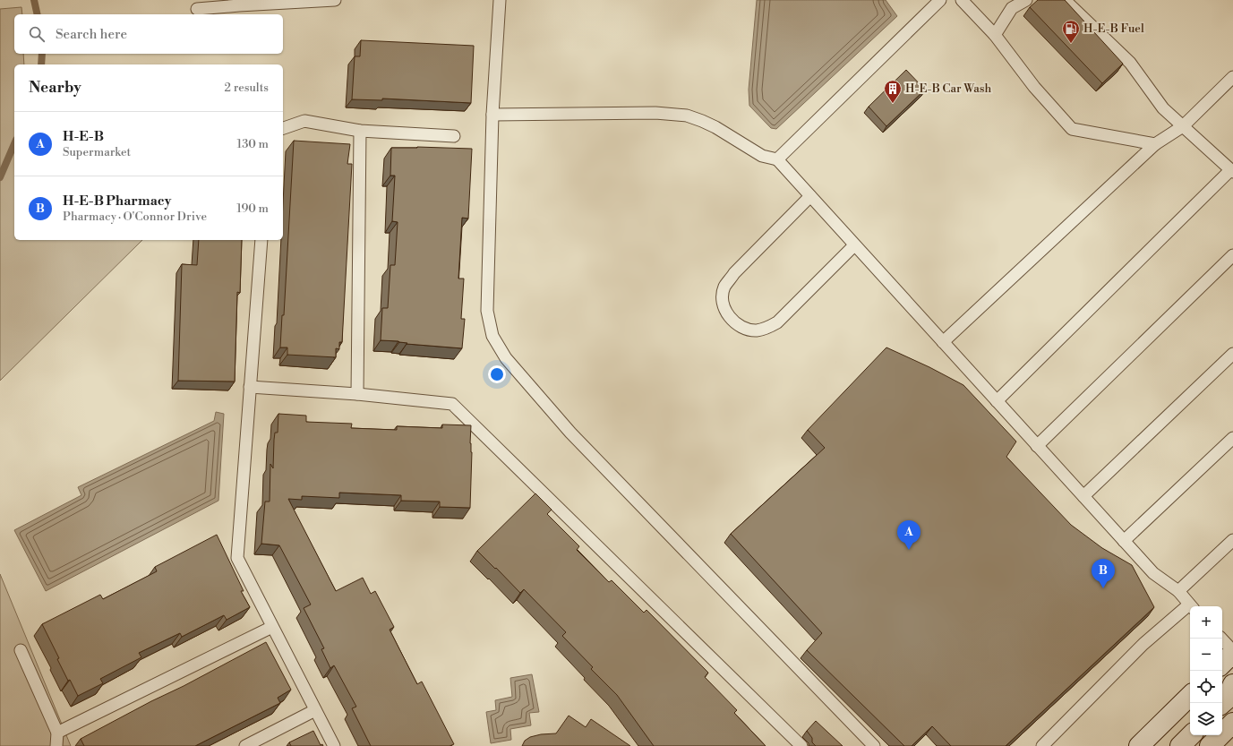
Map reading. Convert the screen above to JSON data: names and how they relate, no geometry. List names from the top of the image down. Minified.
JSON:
{"places":{"fuel station":["H-E-B Fuel"],"building":["H-E-B Car Wash"]},"page":{"search":"Search here","heading":["Nearby","2 results"],"list":[{"mark":"A","name":"H-E-B","note":"Supermarket","value":"130 m"},{"mark":"B","name":"H-E-B Pharmacy","note":"Pharmacy · O'Connor Drive","value":"190 m"}],"pins":["A","B"],"map_buttons":["+","−"]}}
